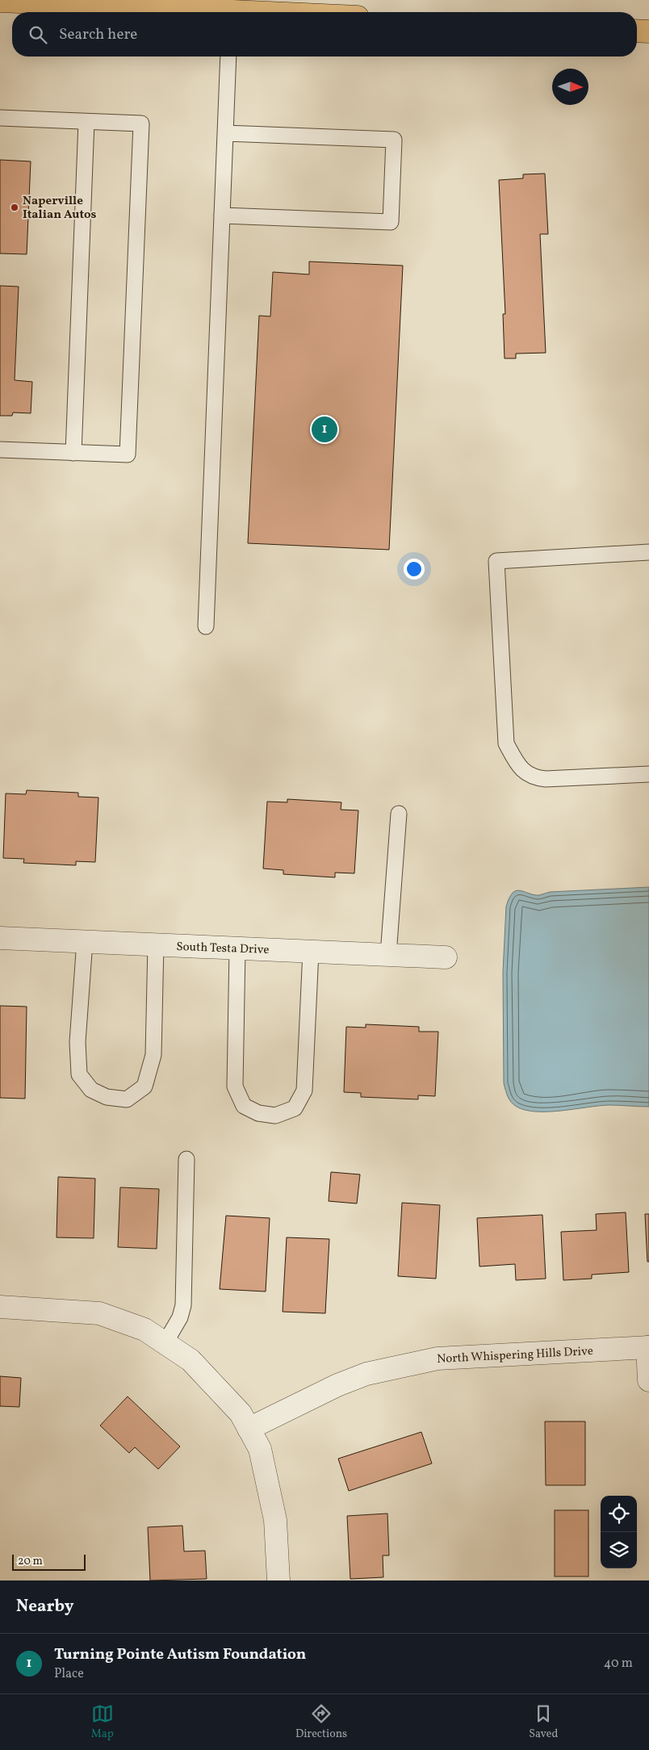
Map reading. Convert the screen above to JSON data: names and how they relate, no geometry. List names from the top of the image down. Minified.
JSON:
{"streets":{"street":["South Testa Drive","North Whispering Hills Drive"]},"places":["Naperville Italian Autos"],"scale_bar":"20 m","north":"right","page":{"search":"Search here","pins":"1","scale":"20 m","heading":"Nearby","list":[{"mark":"1","name":"Turning Pointe Autism Foundation","note":"Place","value":"40 m"}],"nav":["Map","Directions","Saved"]}}
